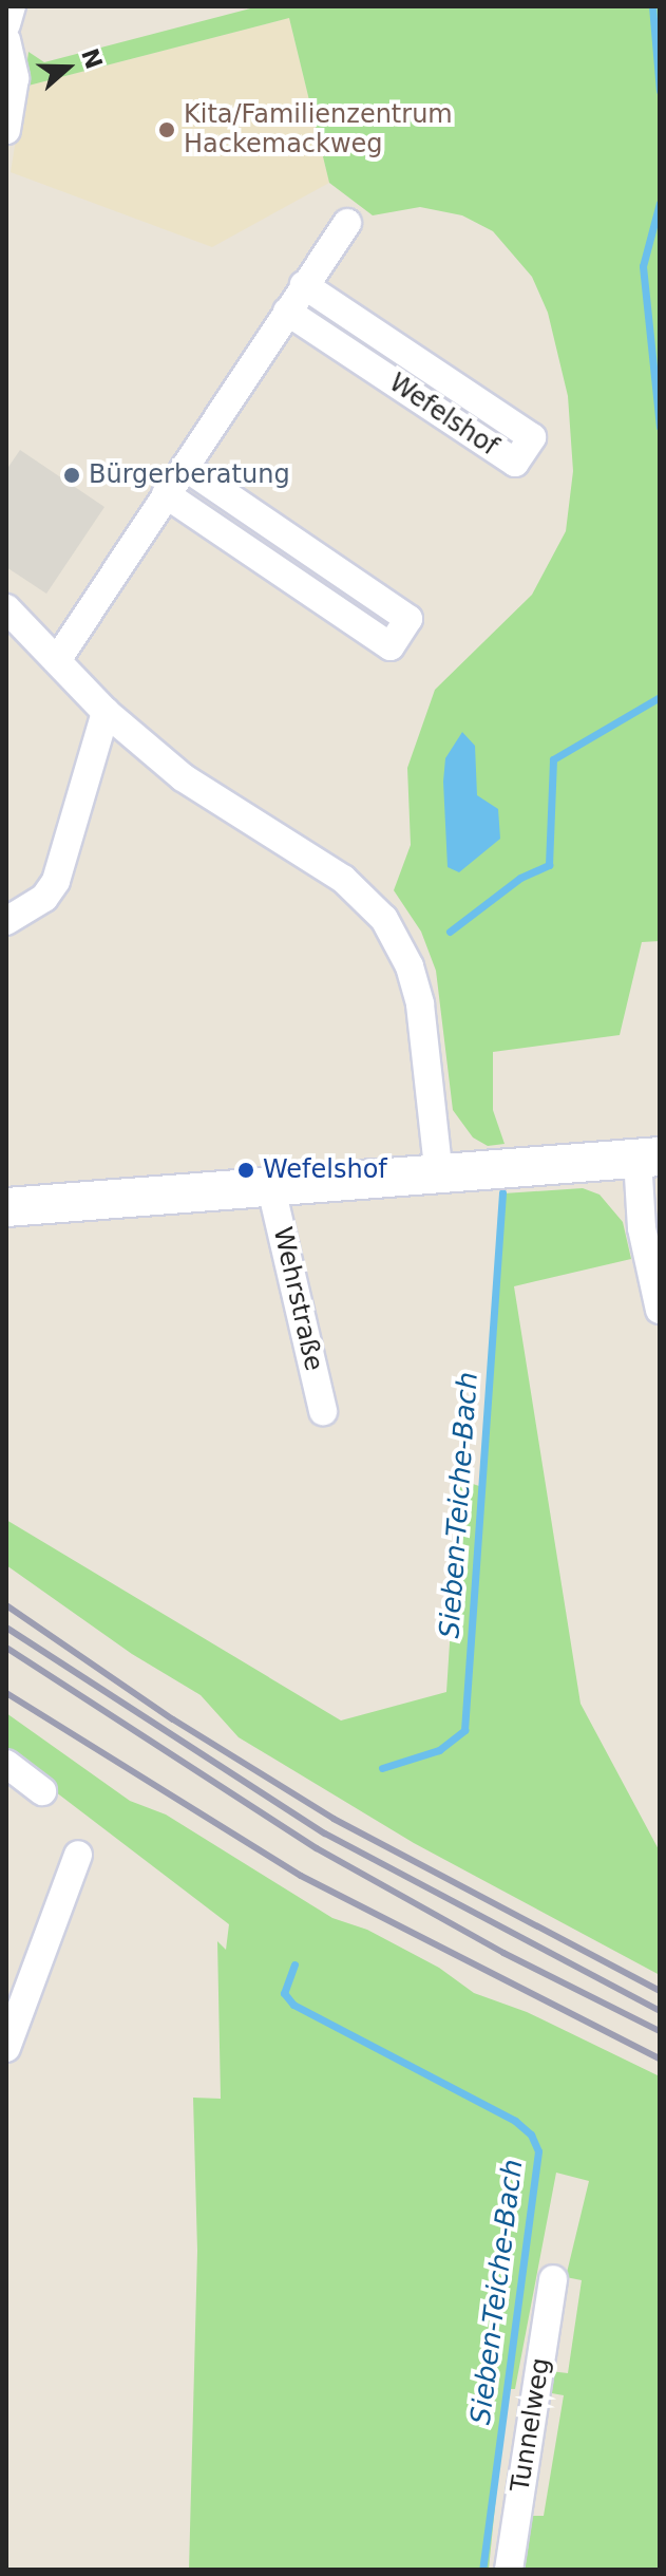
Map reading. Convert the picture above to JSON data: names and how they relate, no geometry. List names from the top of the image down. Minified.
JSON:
{"streets":{"street":["Wefelshof","Wehrstraße","Tunnelweg"]},"water":["Sieben-Teiche-Bach"],"places":["Kita/Familienzentrum Hackemackweg","Bürgerberatung","Wefelshof"],"north":"right"}
